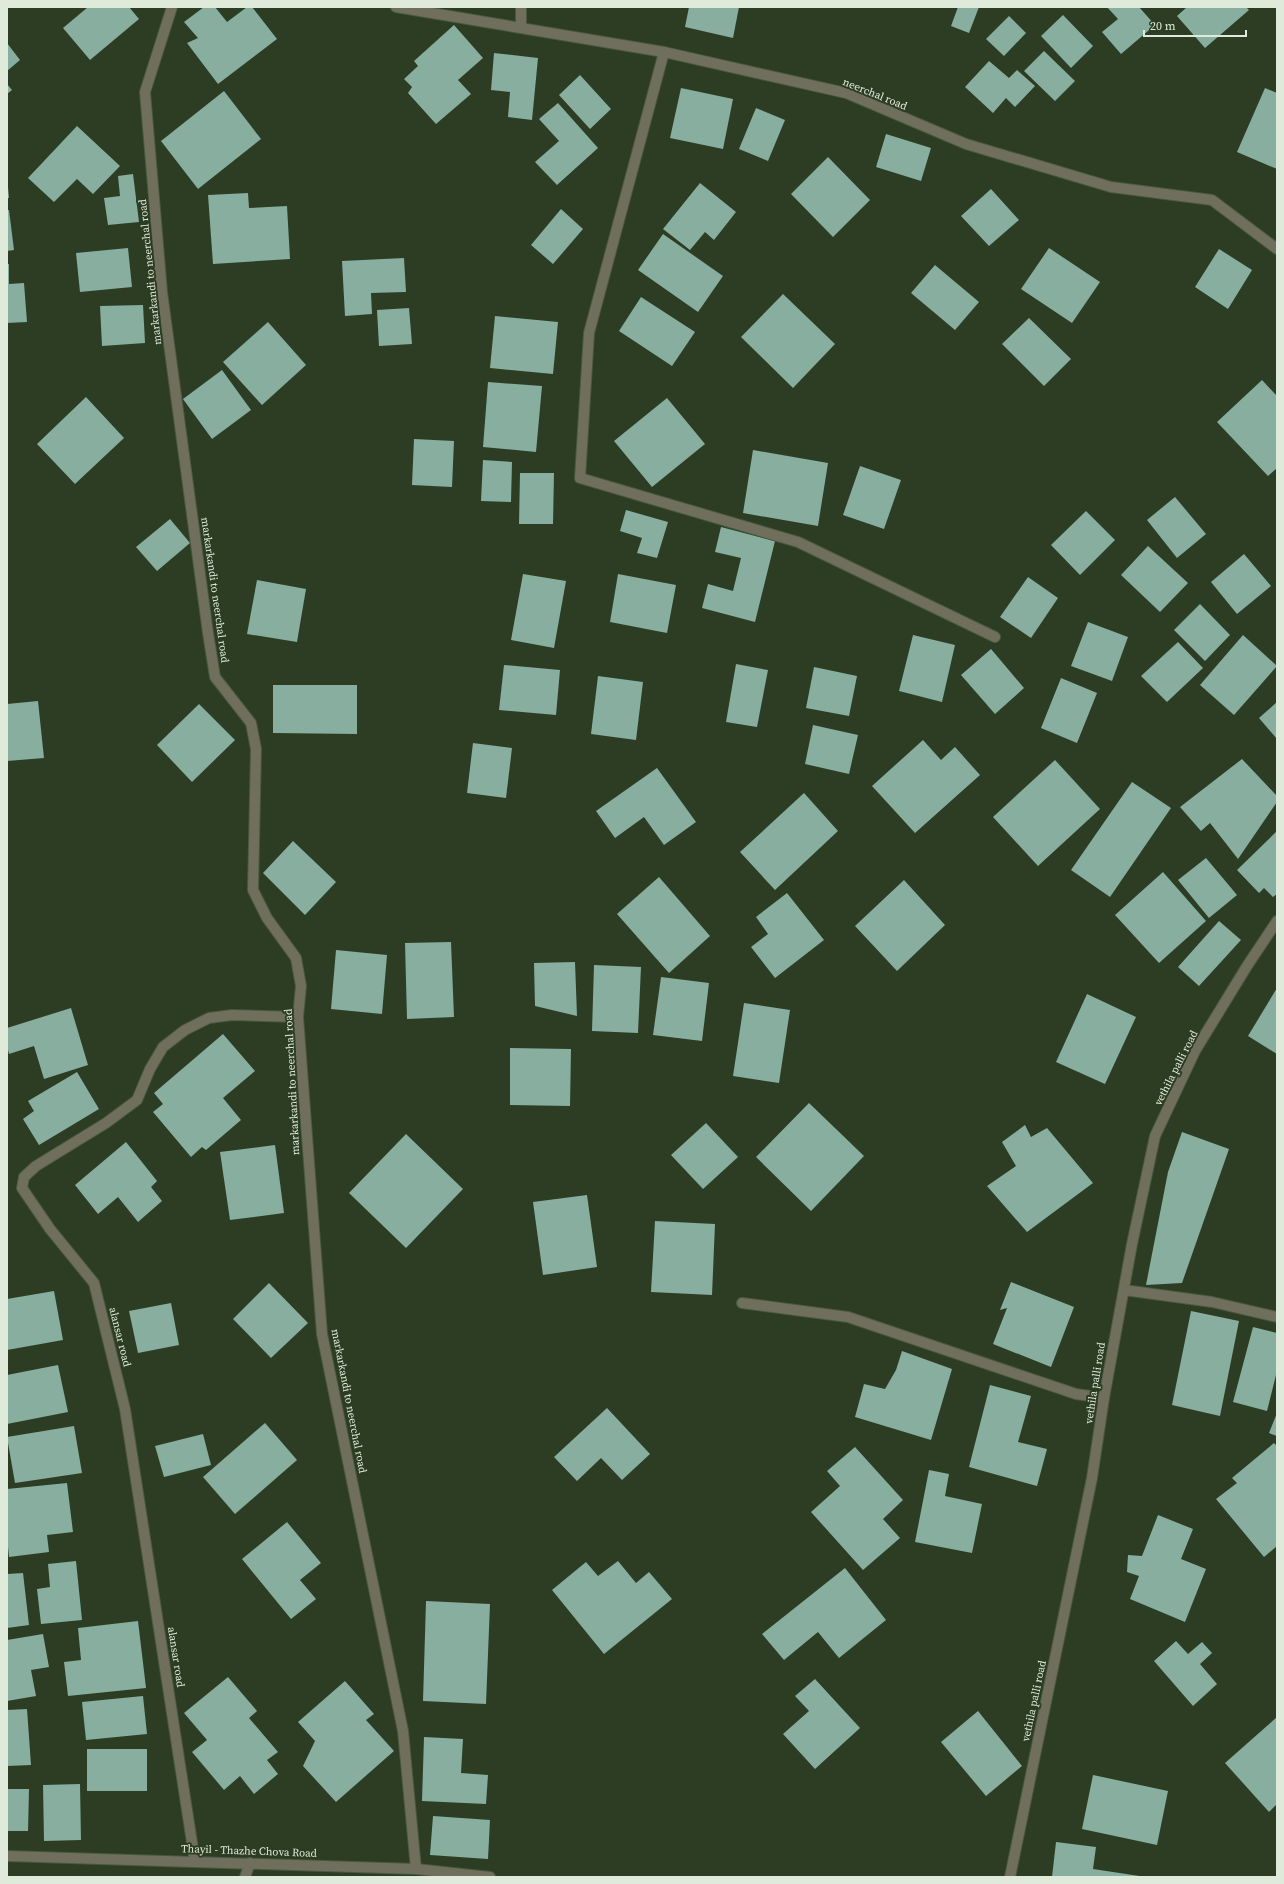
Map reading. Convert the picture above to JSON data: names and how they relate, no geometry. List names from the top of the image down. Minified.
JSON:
{"streets":{"street":["neerchal road","markarkandi to neerchal road","vethila palli road","alansar road","Thayil - Thazhe Chova Road"]},"crossings":[["markarkandi to neerchal road","alansar road"],["markarkandi to neerchal road","Thayil - Thazhe Chova Road"],["alansar road","Thayil - Thazhe Chova Road"]],"scale_bar":"20 m"}
